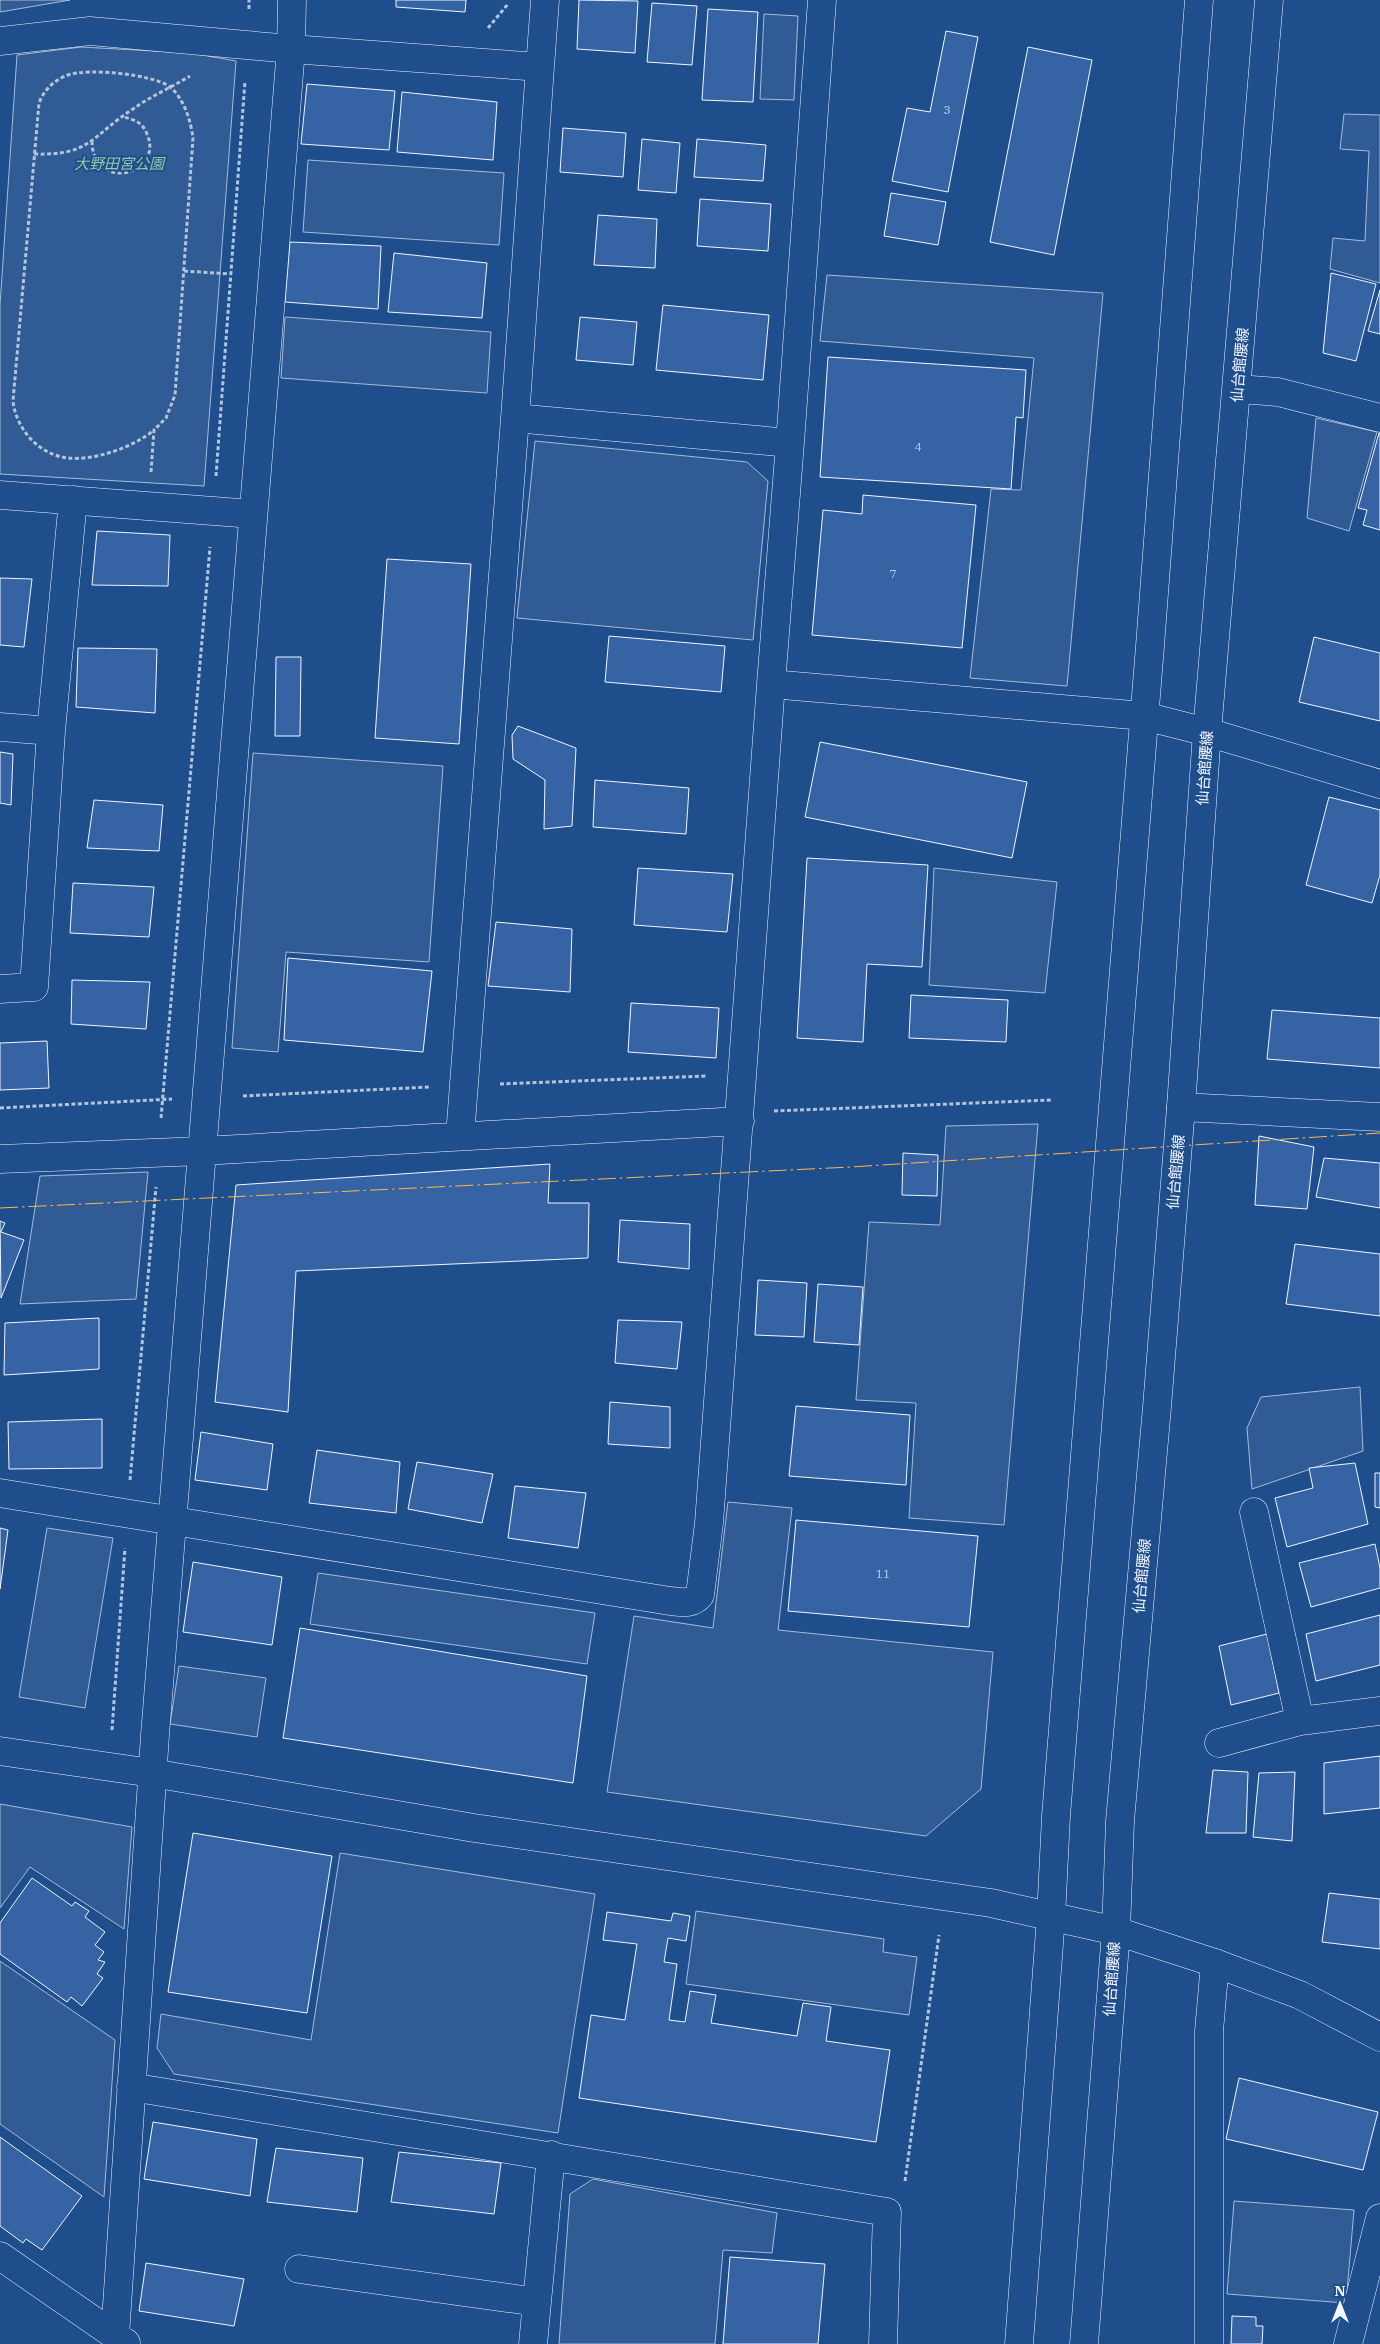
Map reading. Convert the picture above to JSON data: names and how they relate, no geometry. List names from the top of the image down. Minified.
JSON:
{"streets":{"street":["仙台館腰線"]},"parks":["大野田宮公園"],"house_numbers":["3","4","7","11"],"north":"top"}
